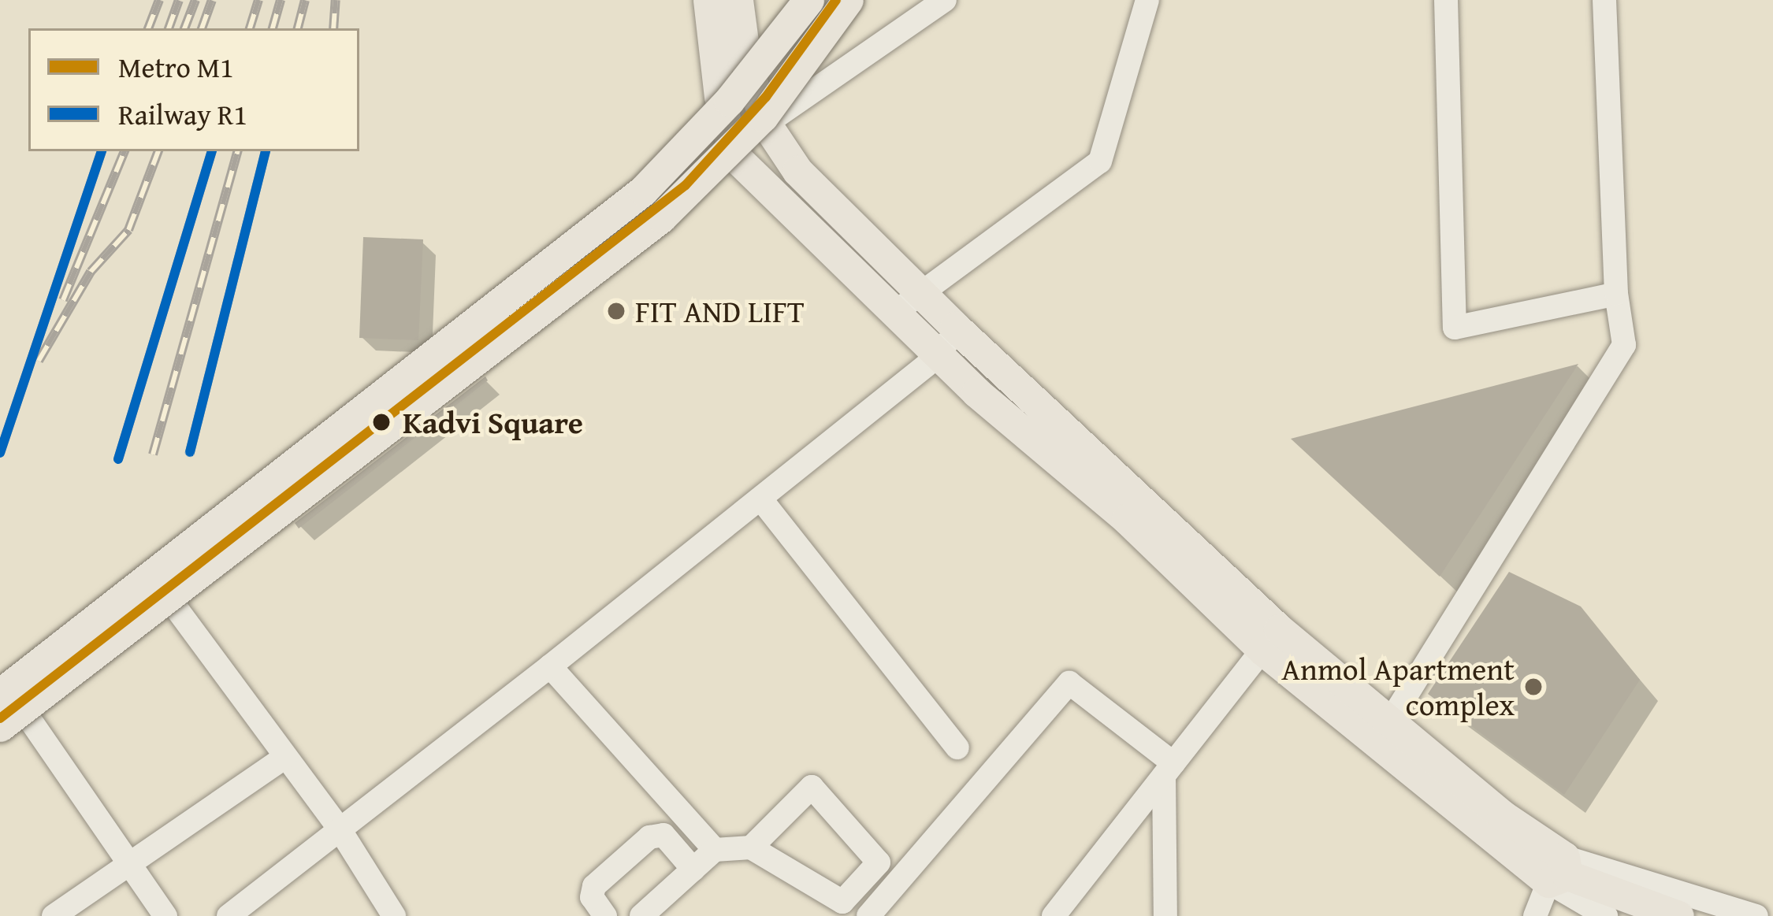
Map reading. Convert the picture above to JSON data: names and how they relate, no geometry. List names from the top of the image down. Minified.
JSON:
{"places":["FIT AND LIFT","Kadvi Square","Anmol Apartment complex"],"lines":["metro line M1","rail line R1"],"legend":["Metro M1","Railway R1"]}
